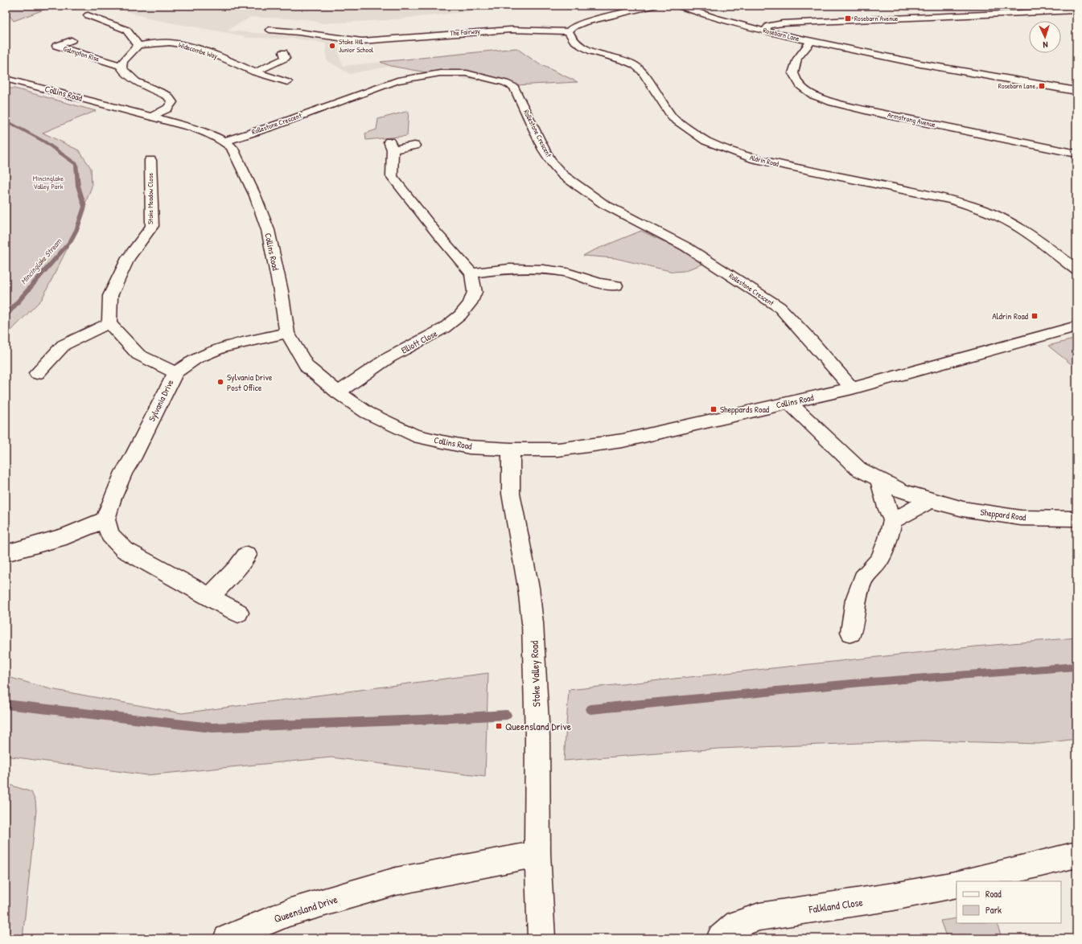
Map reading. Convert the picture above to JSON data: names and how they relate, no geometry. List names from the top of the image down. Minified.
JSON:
{"streets":{"street":["The Fairway","Rosebarn Lane","Widecombe Way","Galmpton Rise","Collins Road","Armstrong Avenue","Rollestone Crescent","Aldrin Road","Stoke Meadow Close","Elliott Close","Sylvania Drive","Sheppard Road","Stoke Valley Road","Falkland Close","Queensland Drive"]},"crossings":[["The Fairway","Aldrin Road"],["Rosebarn Lane","Armstrong Avenue"],["Collins Road","Rollestone Crescent"],["Collins Road","Elliott Close"],["Collins Road","Sylvania Drive"],["Collins Road","Sheppard Road"],["Collins Road","Stoke Valley Road"],["Stoke Valley Road","Queensland Drive"]],"water":["Mincinglake Stream"],"parks":["Mincinglake Valley Park"],"places":{"transit":["Rosebarn Avenue","Rosebarn Lane","Aldrin Road","Sheppards Road","Queensland Drive"],"other":["Stoke Hill Junior School","Sylvania Drive Post Office"]},"legend":["Road","Park"],"north":"bottom"}
